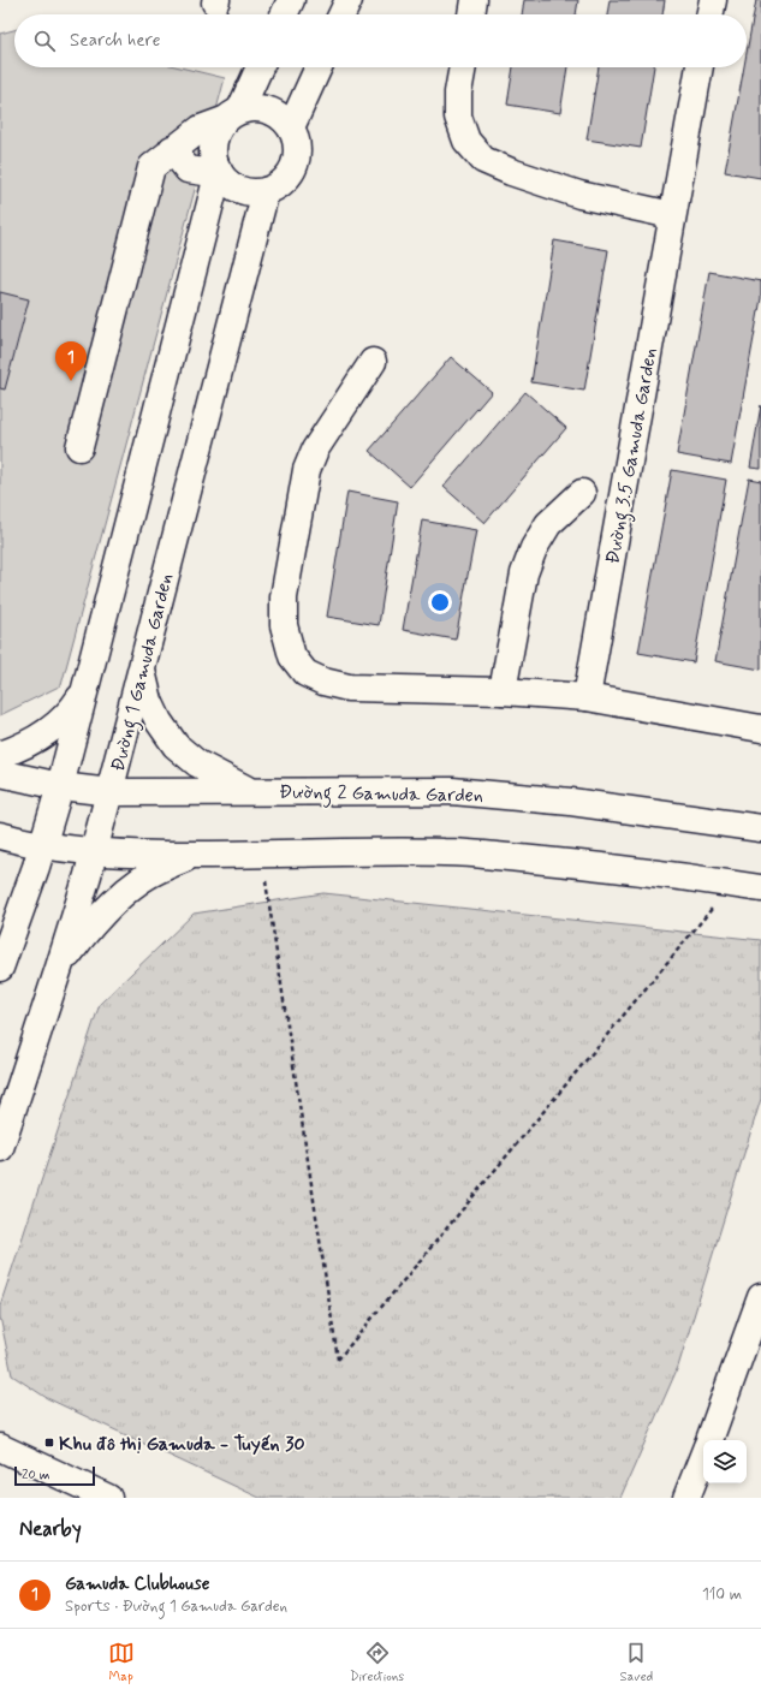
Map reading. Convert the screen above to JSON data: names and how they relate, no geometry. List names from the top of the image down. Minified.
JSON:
{"streets":{"street":["Đường 3.5 Gamuda Garden","Đường 1 Gamuda Garden","Đường 2 Gamuda Garden"]},"crossings":[["Đường 1 Gamuda Garden","Đường 2 Gamuda Garden"]],"places":{"transit":["Khu đô thị Gamuda - Tuyến 30"]},"scale_bar":"20 m","page":{"search":"Search here","pins":"1","scale":"20 m","heading":"Nearby","list":[{"mark":"1","name":"Gamuda Clubhouse","note":"Sports · Đường 1 Gamuda Garden","value":"110 m"}],"nav":["Map","Directions","Saved"]}}
